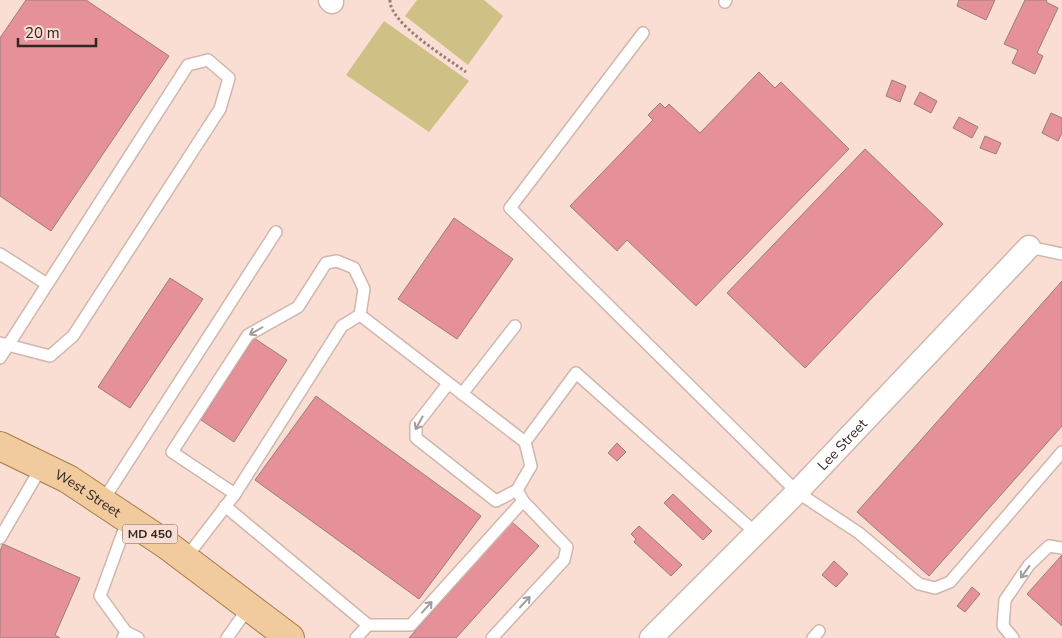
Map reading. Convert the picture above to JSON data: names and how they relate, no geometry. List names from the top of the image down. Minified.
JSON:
{"streets":{"main road":["West Street","MD 450"],"street":["Lee Street"]},"scale_bar":"20 m"}
